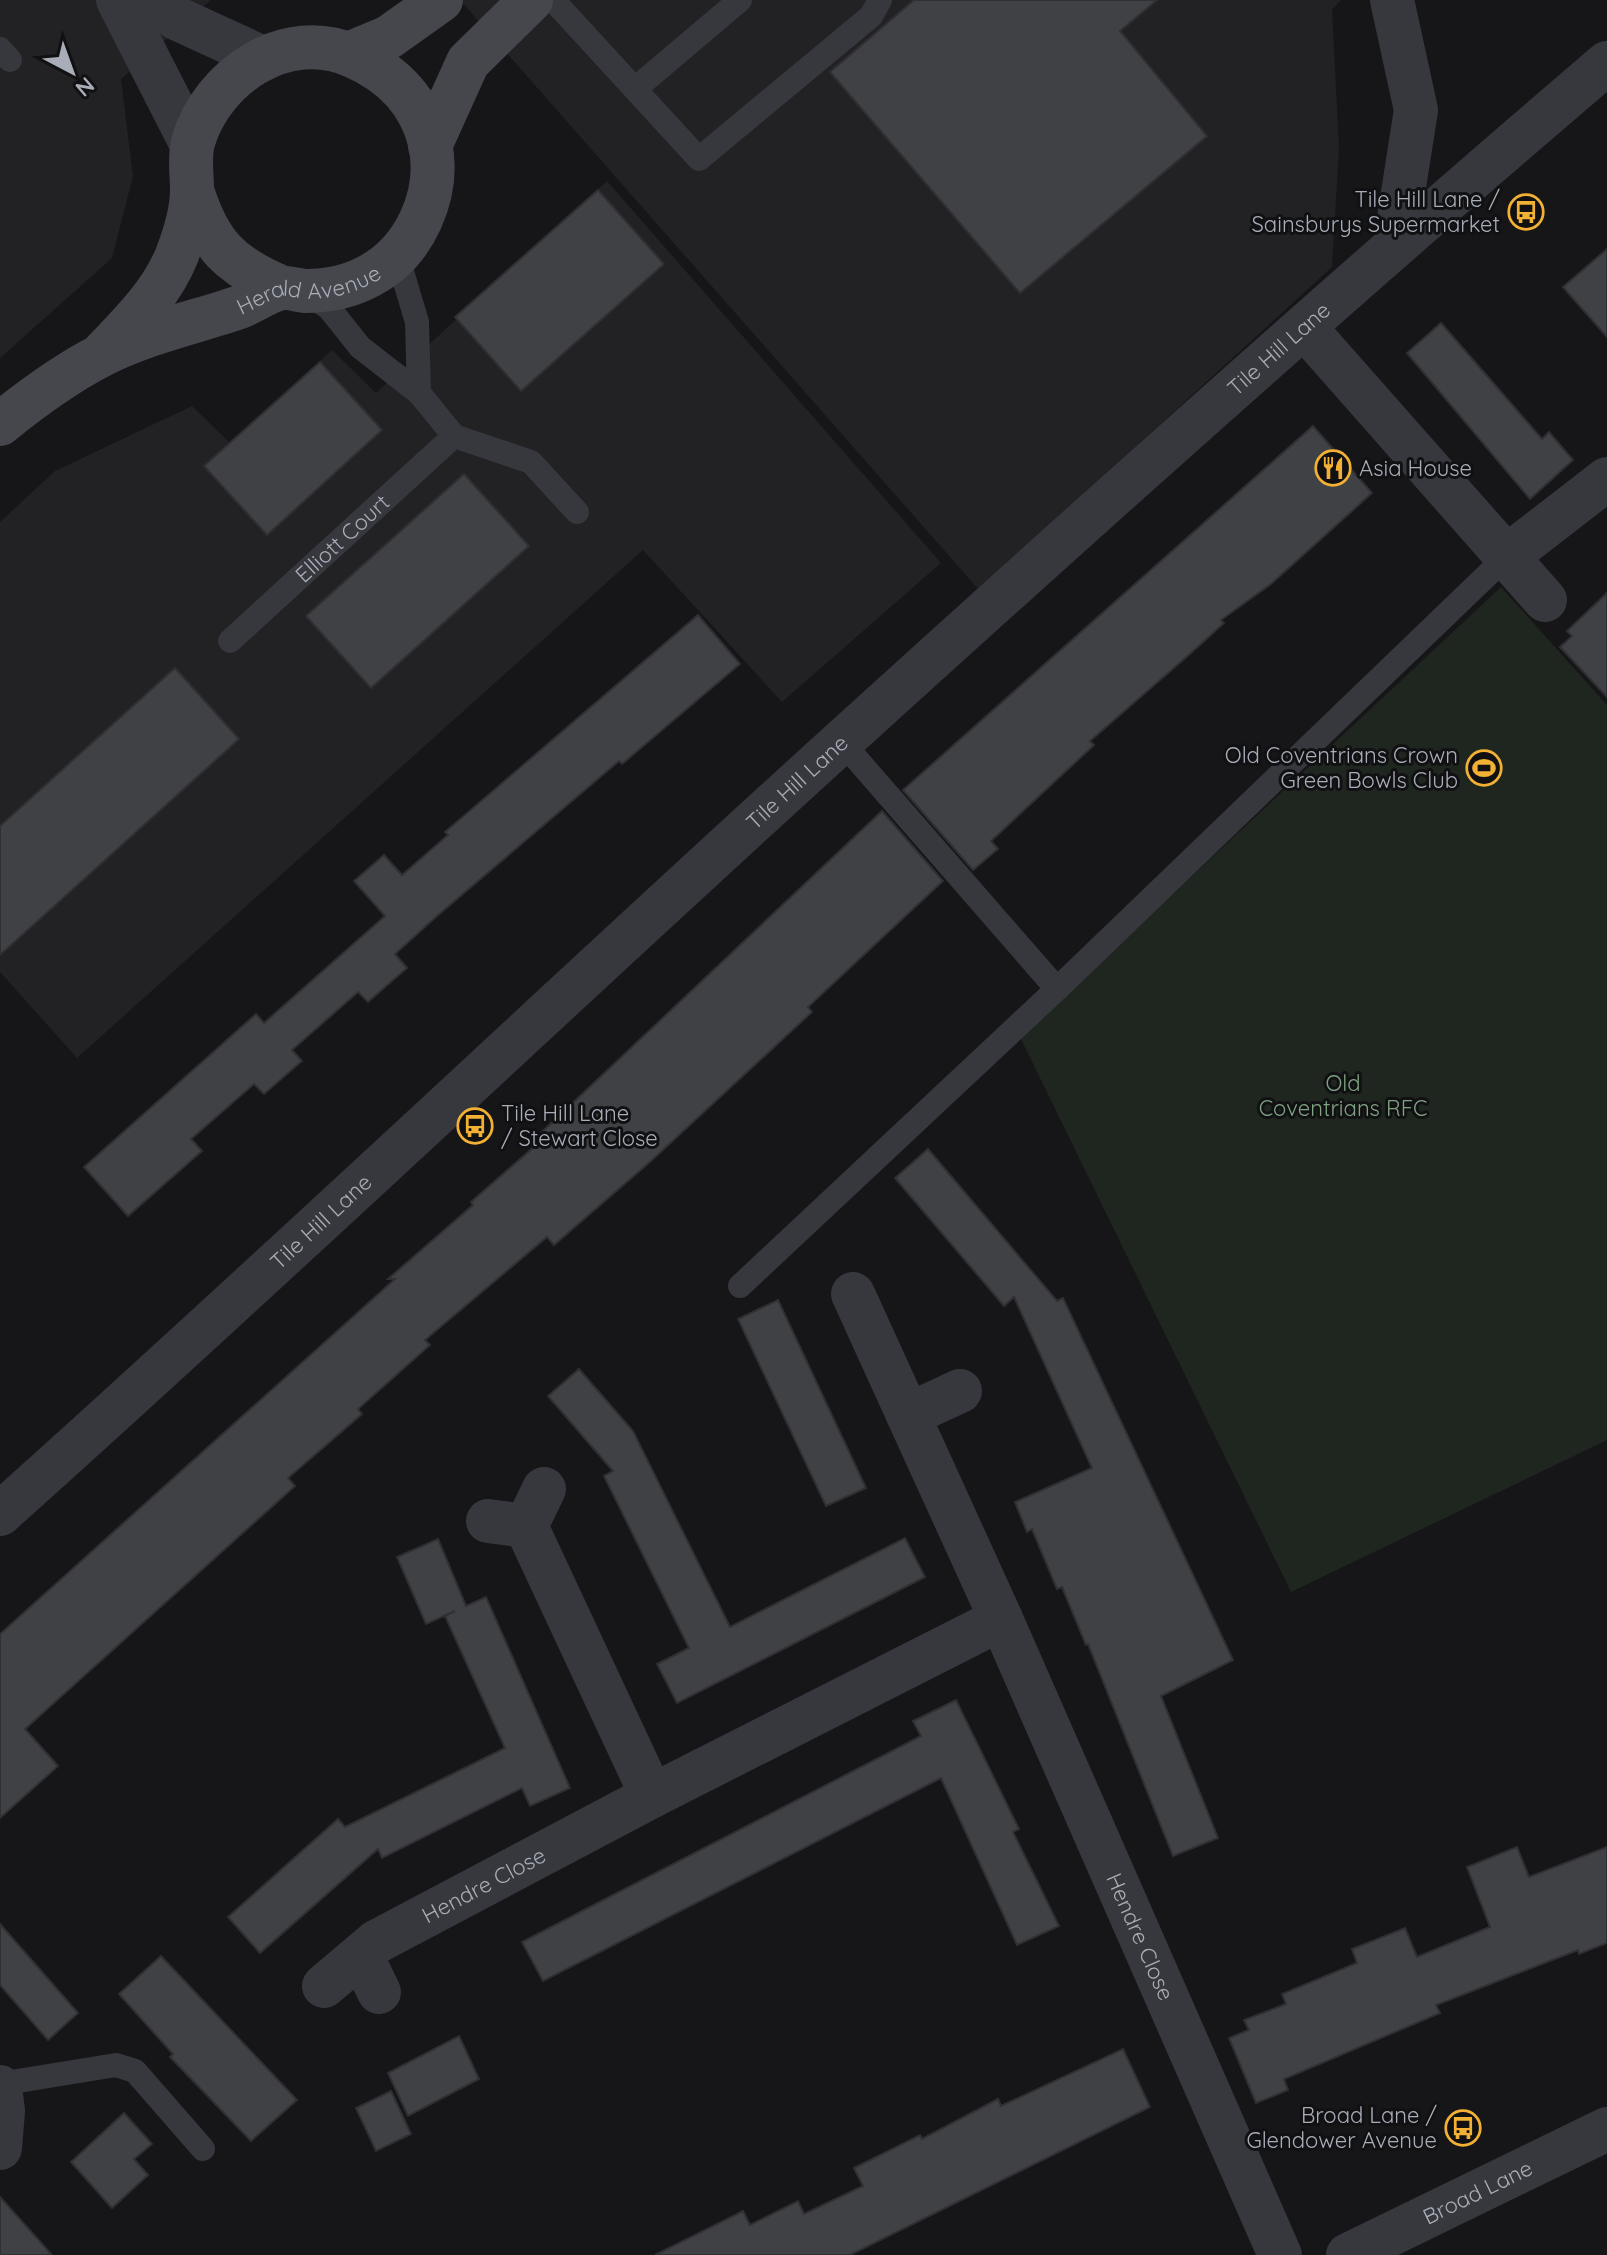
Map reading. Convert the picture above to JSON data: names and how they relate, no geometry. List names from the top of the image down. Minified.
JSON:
{"streets":{"main road":["Herald Avenue"],"street":["Tile Hill Lane","Hendre Close","Broad Lane"],"lane":["Elliott Court"]},"parks":["Old Coventrians RFC"],"places":{"bus stop":["Tile Hill Lane / Sainsburys Supermarket","Tile Hill Lane / Stewart Close","Broad Lane / Glendower Avenue"],"restaurant":["Asia House"],"sports":["Old Coventrians Crown Green Bowls Club"]},"north":"bottom right"}
